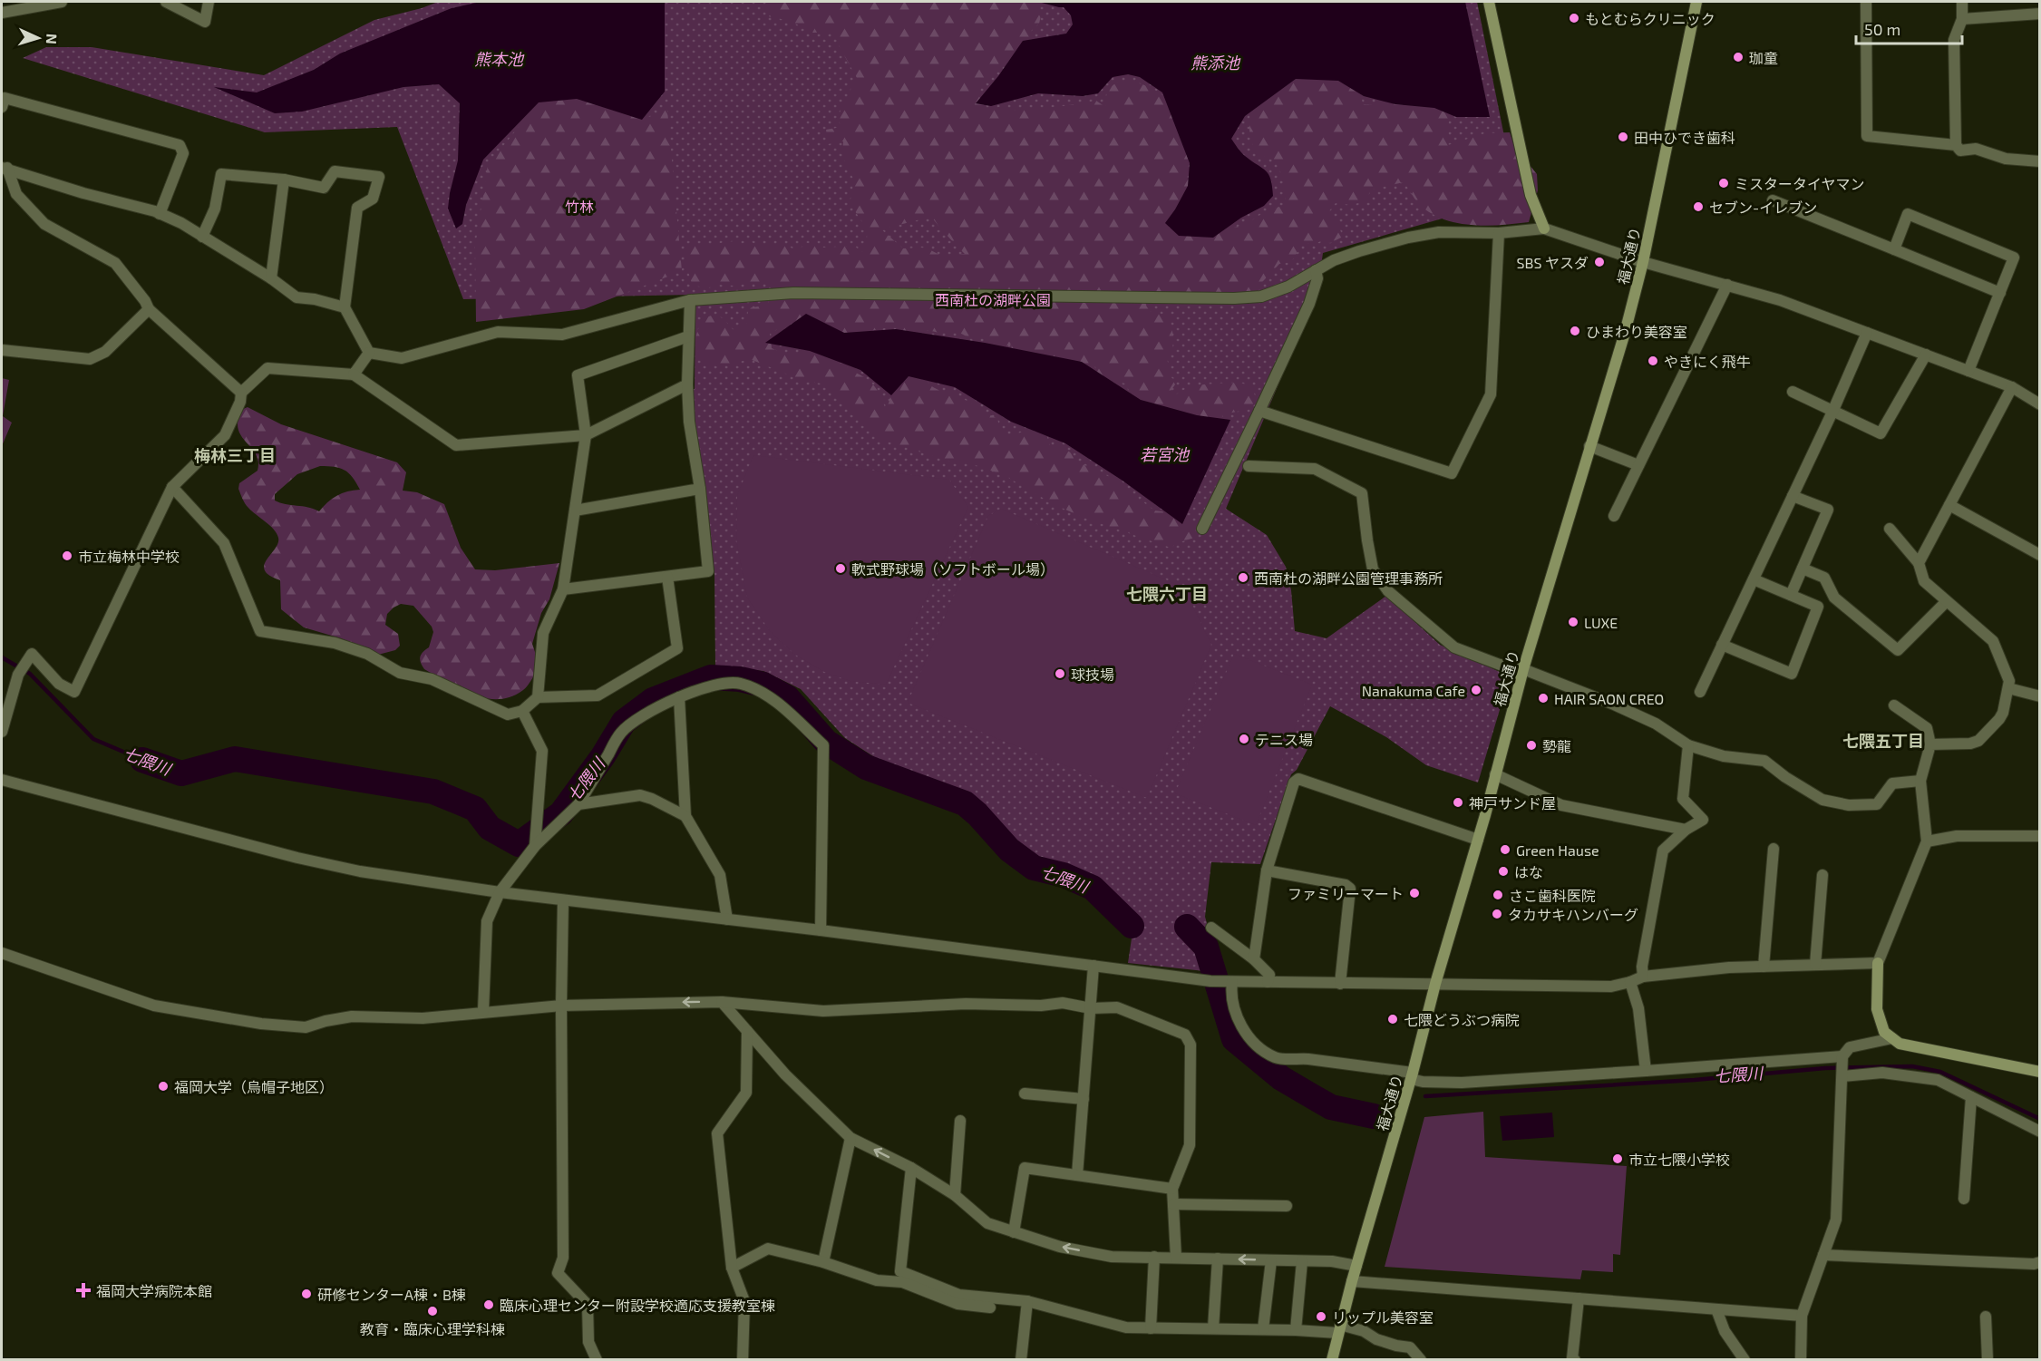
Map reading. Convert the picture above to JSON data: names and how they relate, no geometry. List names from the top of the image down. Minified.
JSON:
{"streets":{"street":["福大通り"]},"districts":["梅林三丁目","七隈六丁目","七隈五丁目"],"water":["熊本池","熊添池","若宮池","七隈川"],"parks":["竹林","西南杜の湖畔公園"],"places":{"other":["もとむらクリニック","珈童","田中ひでき歯科","ミスタータイヤマン","セブン-イレブン","SBS ヤスダ","ひまわり美容室","やきにく飛牛","市立梅林中学校","軟式野球場（ソフトボール場）","西南杜の湖畔公園管理事務所","LUXE","球技場","Nanakuma Cafe","HAIR SAON CREO","テニス場","勢龍","神戸サンド屋","Green Hause","はな","ファミリーマート","さこ歯科医院","タカサキハンバーグ","七隈どうぶつ病院","福岡大学（烏帽子地区）","市立七隈小学校","研修センターA棟・B棟","臨床心理センター附設学校適応支援教室棟","教育・臨床心理学科棟","リップル美容室"],"health":["福岡大学病院本館"]},"scale_bar":"50 m","north":"right"}
